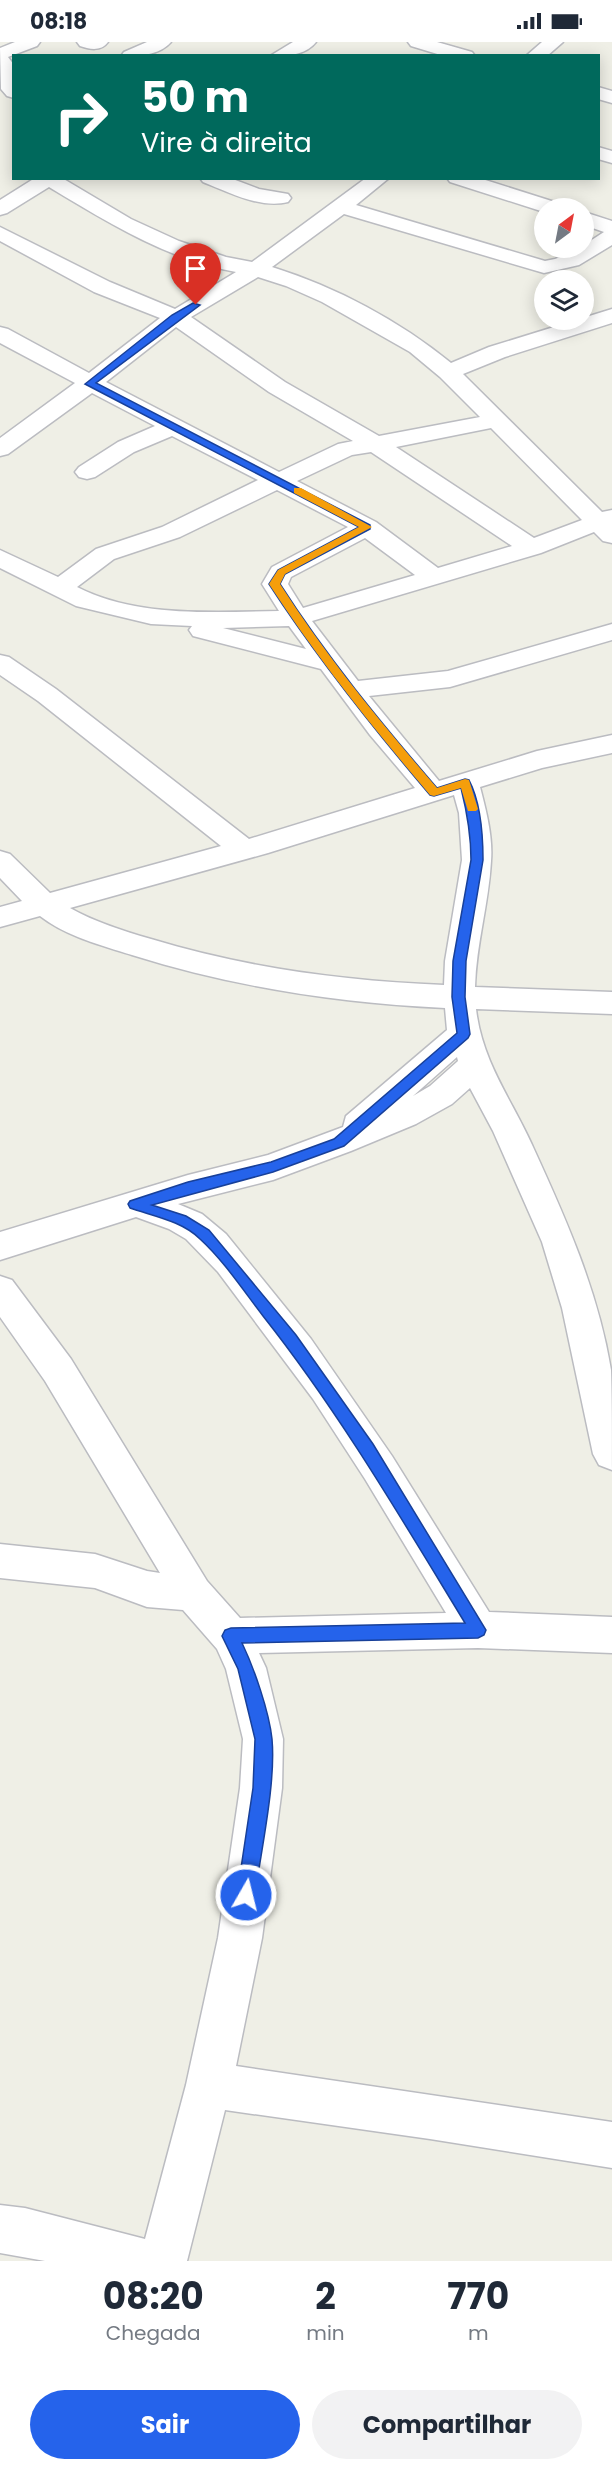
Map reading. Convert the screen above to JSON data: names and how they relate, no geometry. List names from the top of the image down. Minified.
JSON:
{"north":"top right","page":{"status":"08:18","turn":["50 m","Vire à direita"],"eta":["08:20","Chegada","2","min","770","m"],"buttons":["Sair","Compartilhar"]}}
